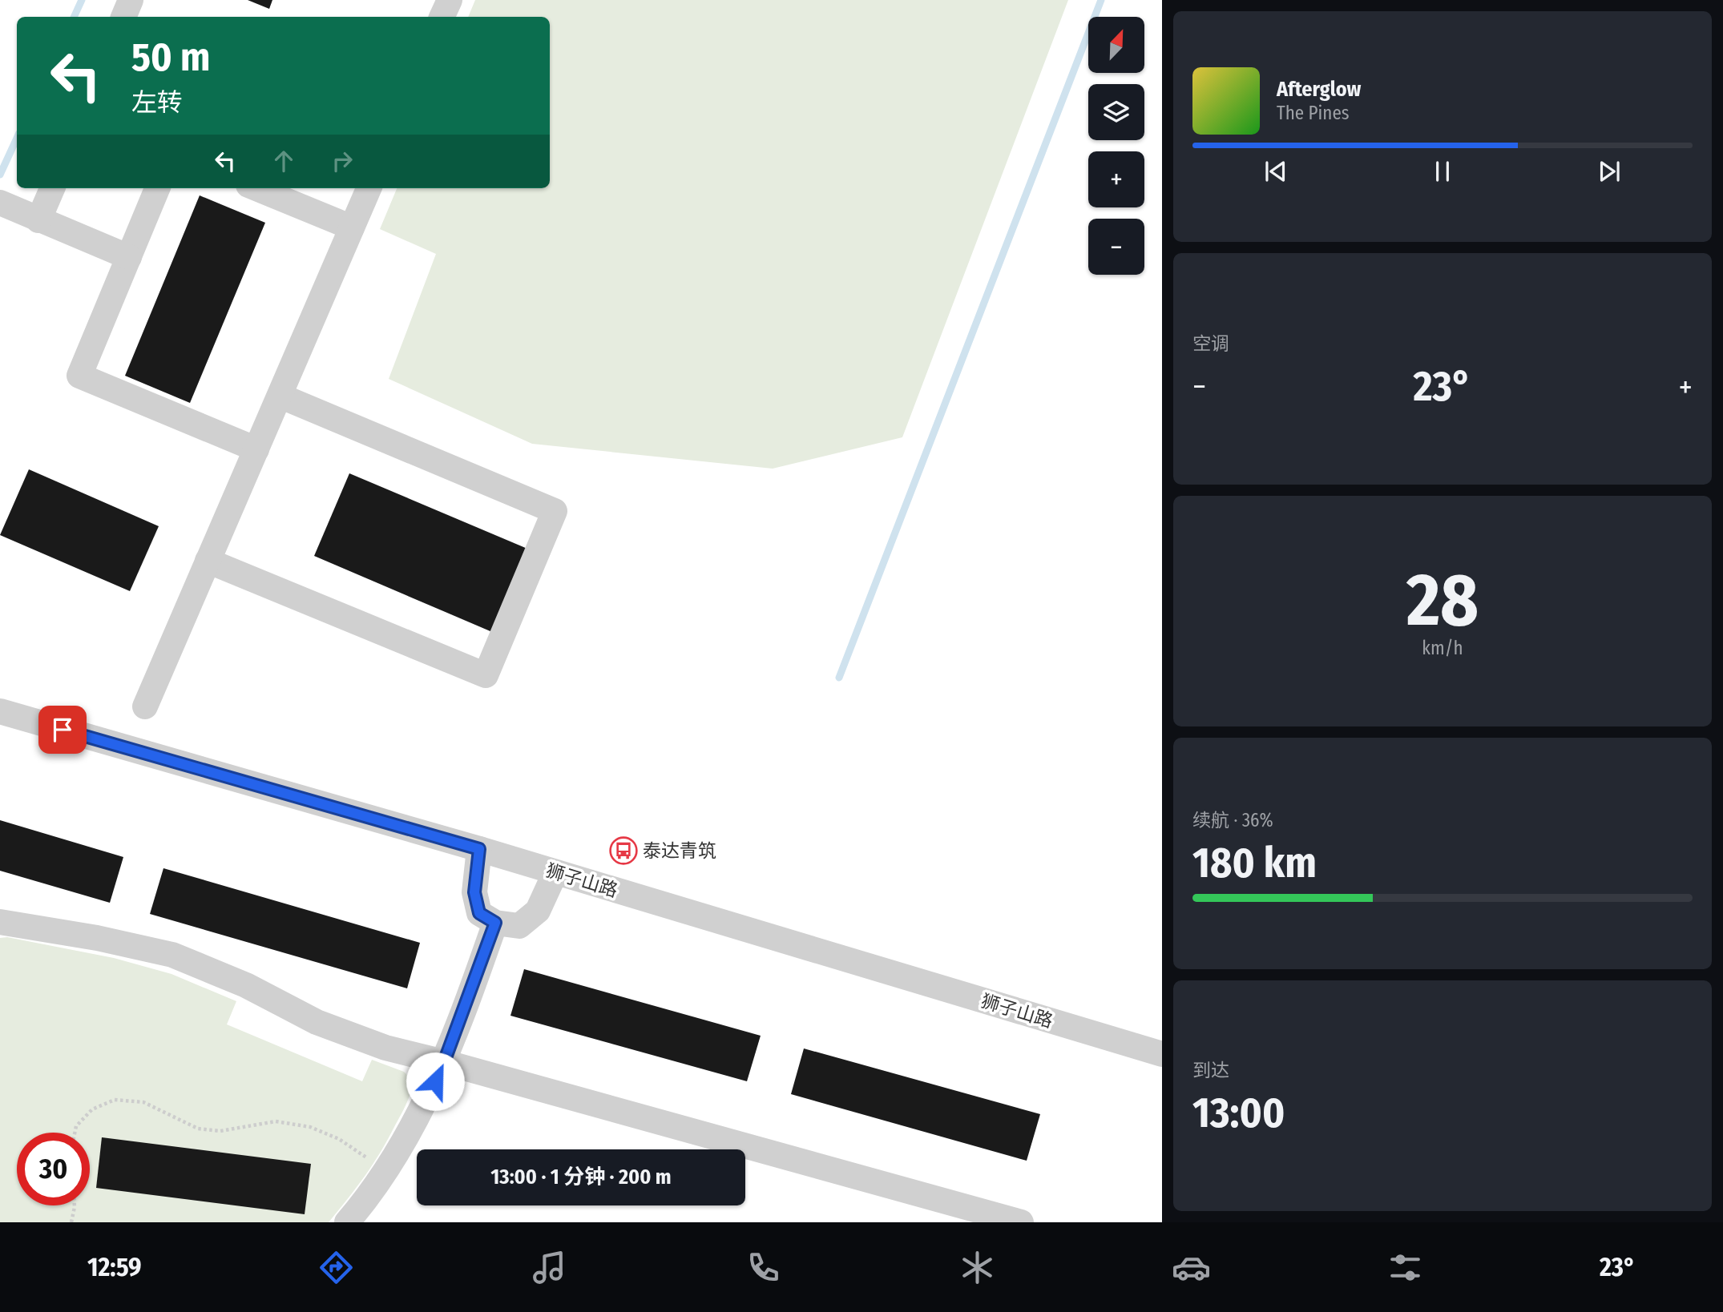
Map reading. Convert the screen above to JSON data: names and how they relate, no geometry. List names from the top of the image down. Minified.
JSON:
{"streets":{"street":["狮子山路"]},"places":{"bus stop":["泰达青筑"]},"north":"top right","page":{"map_buttons":["+","−"],"turn":["50 m","左转"],"song":["Afterglow","The Pines"],"tile":["空调",["28","km/h"],["续航 · 36%","180 km"],["到达","13:00"]],"heat":["−","23°","+"],"limit":"30","trip":"13:00 · 1 分钟 · 200 m","tabs":["12:59","23°"]}}
